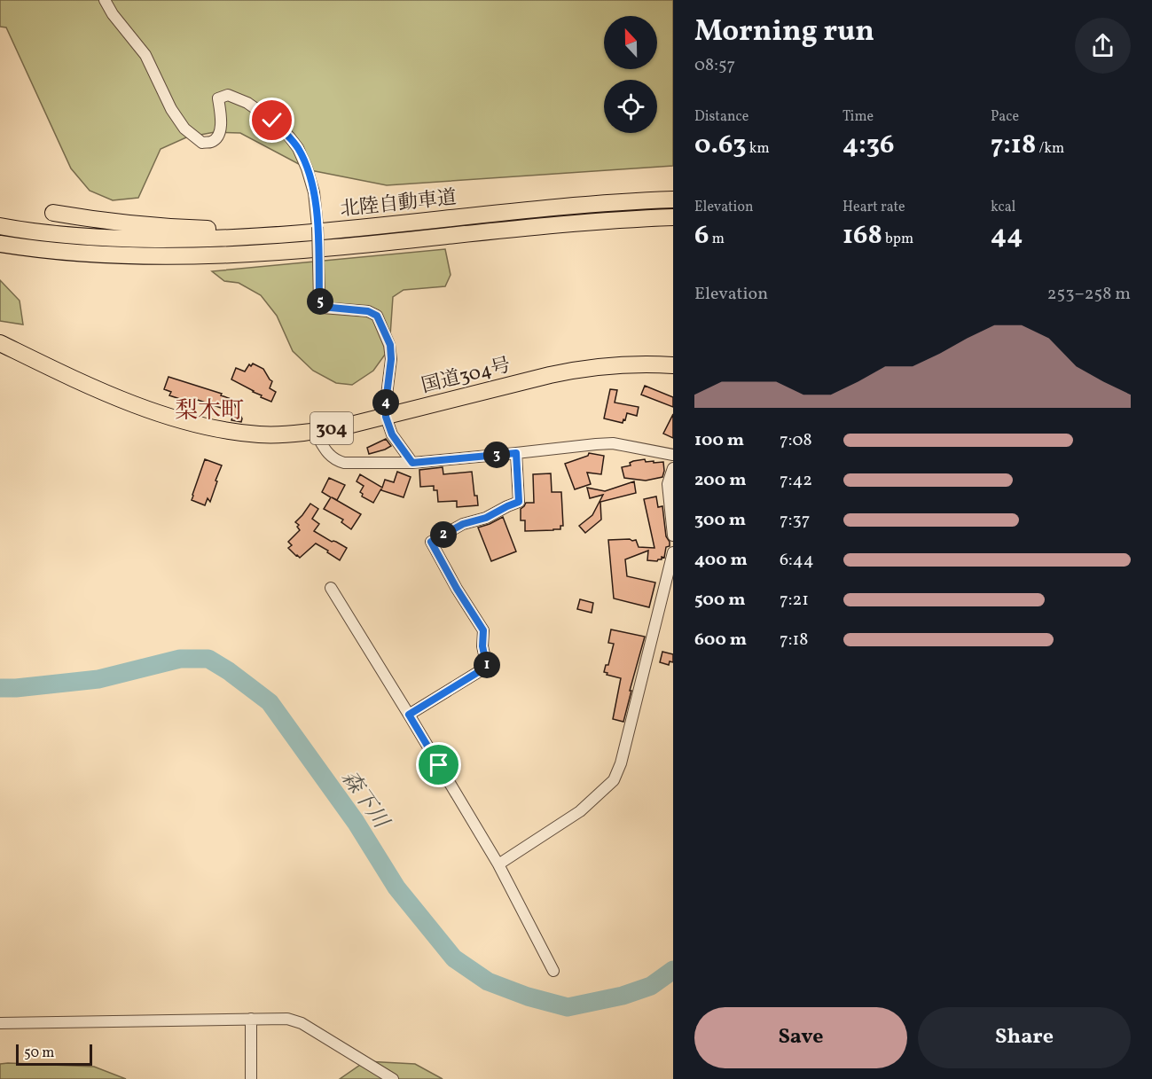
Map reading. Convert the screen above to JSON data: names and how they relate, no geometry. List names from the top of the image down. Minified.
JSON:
{"streets":{"highway":["北陸自動車道","国道304号","304"]},"districts":["梨木町"],"water":["森下川"],"scale_bar":"50 m","north":"top","page":{"heading":["Morning run","08:57"],"stats":[["Distance","0.63 km"],["Time","4:36"],["Pace","7:18 /km"],["Elevation","6 m"],["Heart rate","168 bpm"],["kcal","44"]],"chart":["Elevation","253–258 m"],"pins":["5","4","3","2","1"],"list":[{"name":"100 m","note":"7:08"},{"name":"200 m","note":"7:42"},{"name":"300 m","note":"7:37"},{"name":"400 m","note":"6:44"},{"name":"500 m","note":"7:21"},{"name":"600 m","note":"7:18"}],"buttons":["Save","Share"],"scale":"50 m"}}
